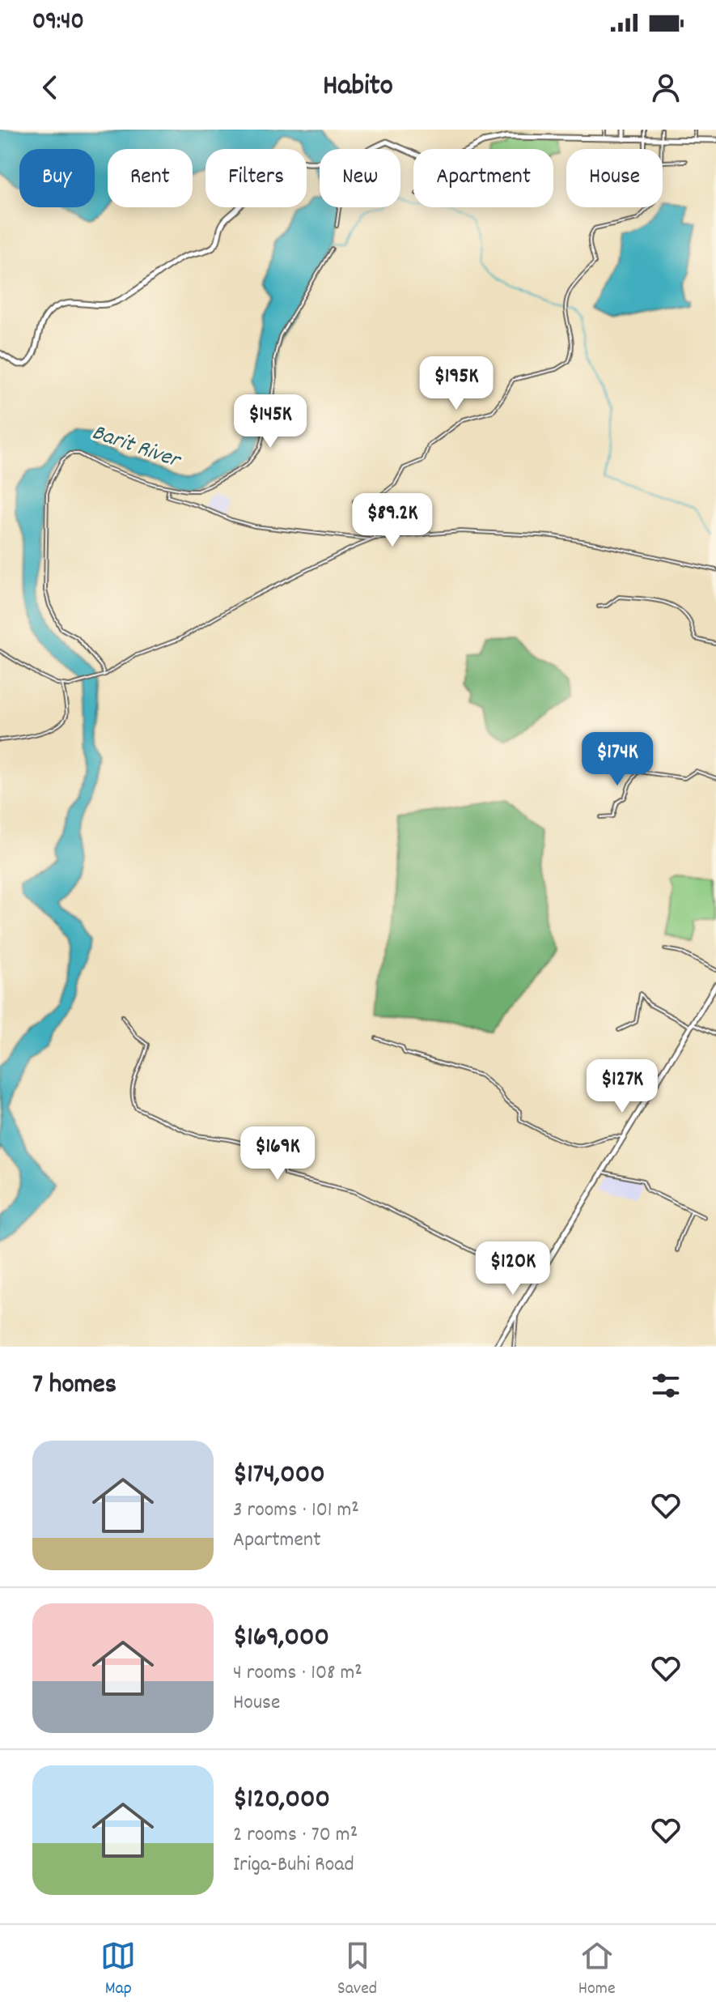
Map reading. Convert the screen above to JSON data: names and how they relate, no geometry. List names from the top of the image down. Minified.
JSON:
{"water":["Barit River"],"page":{"status":"09:40","header":"Habito","chip":["Buy","Rent","Filters","New","Apartment","House"],"price":["$195K","$145K","$89.2K","$174K","$127K","$169K","$120K"],"heading":"7 homes","list":[{"name":"$174,000","note":"3 rooms · 101 m² · Apartment"},{"name":"$169,000","note":"4 rooms · 108 m² · House"},{"name":"$120,000","note":"2 rooms · 70 m² · Iriga-Buhi Road"}],"tabs":["Map","Saved","Home"]}}
